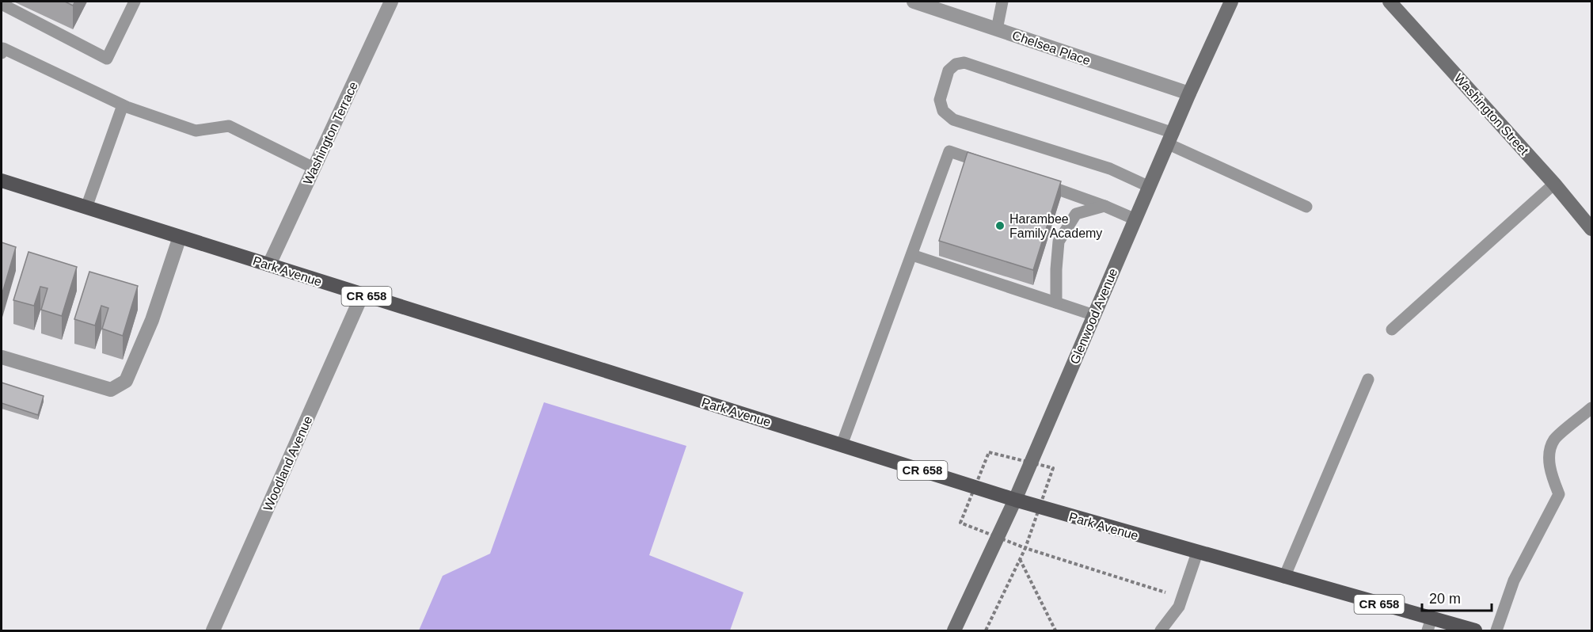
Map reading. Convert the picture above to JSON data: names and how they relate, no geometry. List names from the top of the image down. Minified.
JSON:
{"streets":{"main road":["Park Avenue","CR 658"],"street":["Chelsea Place","Washington Street","Washington Terrace","Glenwood Avenue","Woodland Avenue"]},"crossings":[["Chelsea Place","Glenwood Avenue"],["Washington Terrace","Park Avenue"],["Park Avenue","Glenwood Avenue"],["Park Avenue","Woodland Avenue"]],"places":["Harambee Family Academy"],"scale_bar":"20 m"}
